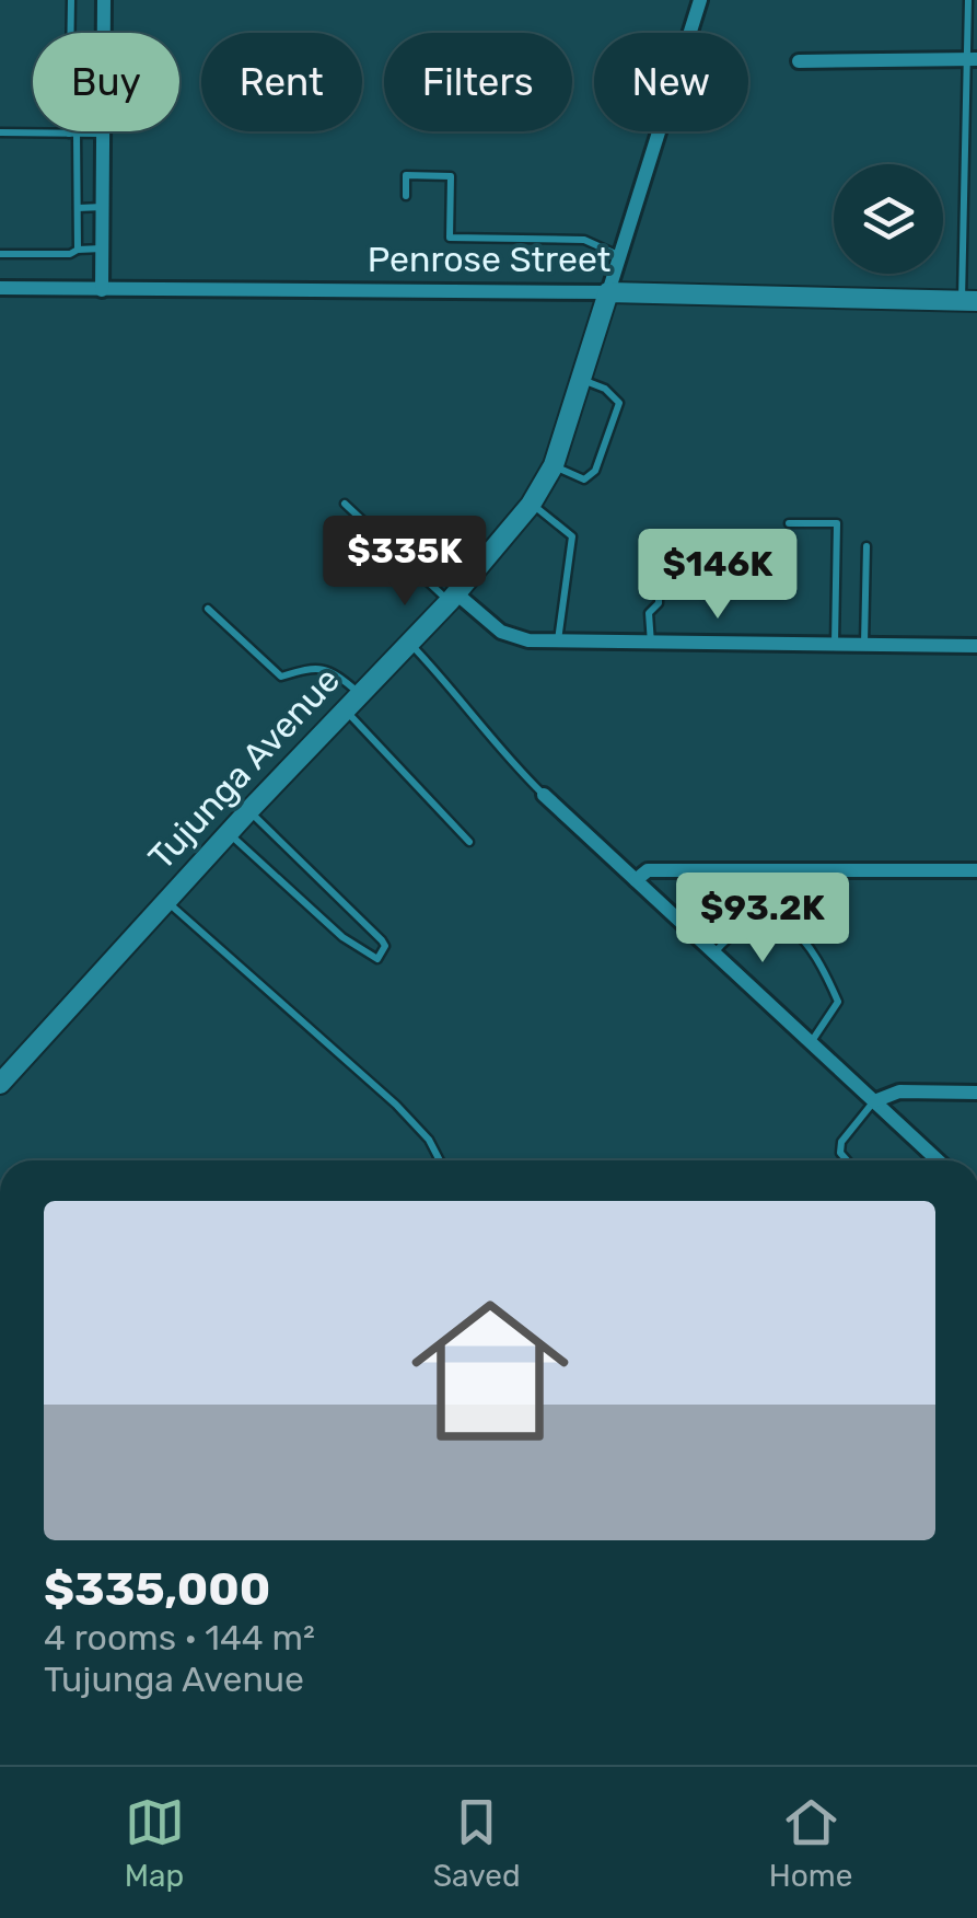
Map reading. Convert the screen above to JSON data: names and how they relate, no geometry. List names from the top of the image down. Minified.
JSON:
{"streets":{"street":["Penrose Street","Tujunga Avenue"]},"crossings":[["Penrose Street","Tujunga Avenue"]],"page":{"chip":["Buy","Rent","Filters","New"],"price":["$335K","$146K","$93.2K"],"list":[{"name":"$335,000","note":"4 rooms · 144 m² · Tujunga Avenue"}],"tabs":["Map","Saved","Home"]}}
